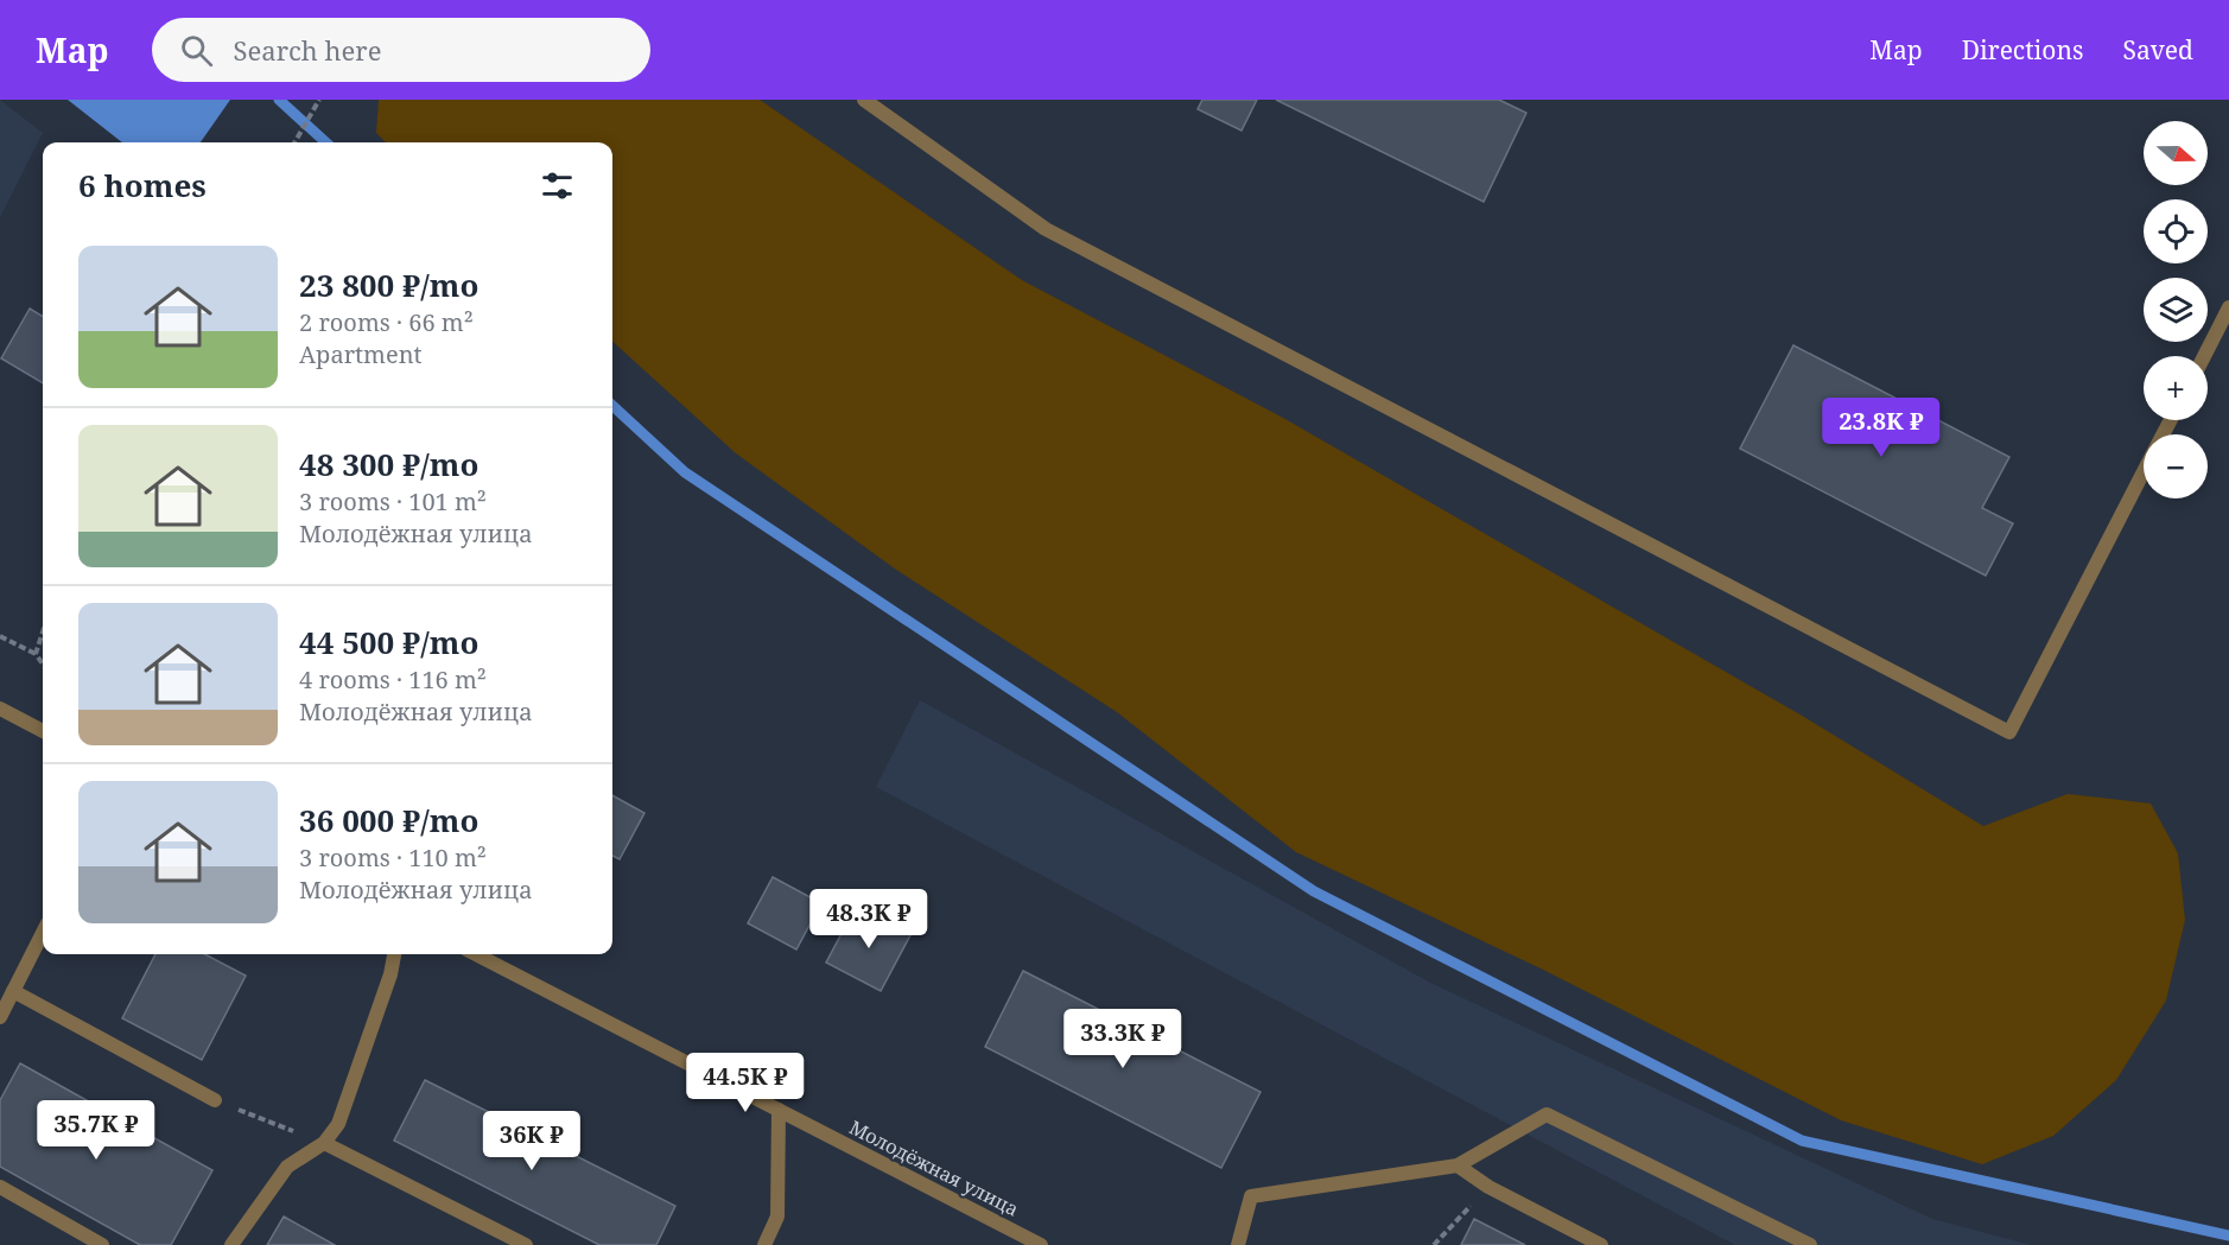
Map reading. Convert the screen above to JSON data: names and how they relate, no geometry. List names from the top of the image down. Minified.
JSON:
{"streets":{"street":["Молодёжная улица"]},"north":"right","page":{"header":"Map","search":"Search here","nav":["Map","Directions","Saved"],"map_buttons":["+","−"],"heading":"6 homes","list":[{"name":"23 800 ₽/mo","note":"2 rooms · 66 m² · Apartment"},{"name":"48 300 ₽/mo","note":"3 rooms · 101 m² · Молодёжная улица"},{"name":"44 500 ₽/mo","note":"4 rooms · 116 m² · Молодёжная улица"},{"name":"36 000 ₽/mo","note":"3 rooms · 110 m² · Молодёжная улица"}],"price":["23.8K ₽","48.3K ₽","33.3K ₽","44.5K ₽","35.7K ₽","36K ₽"]}}
